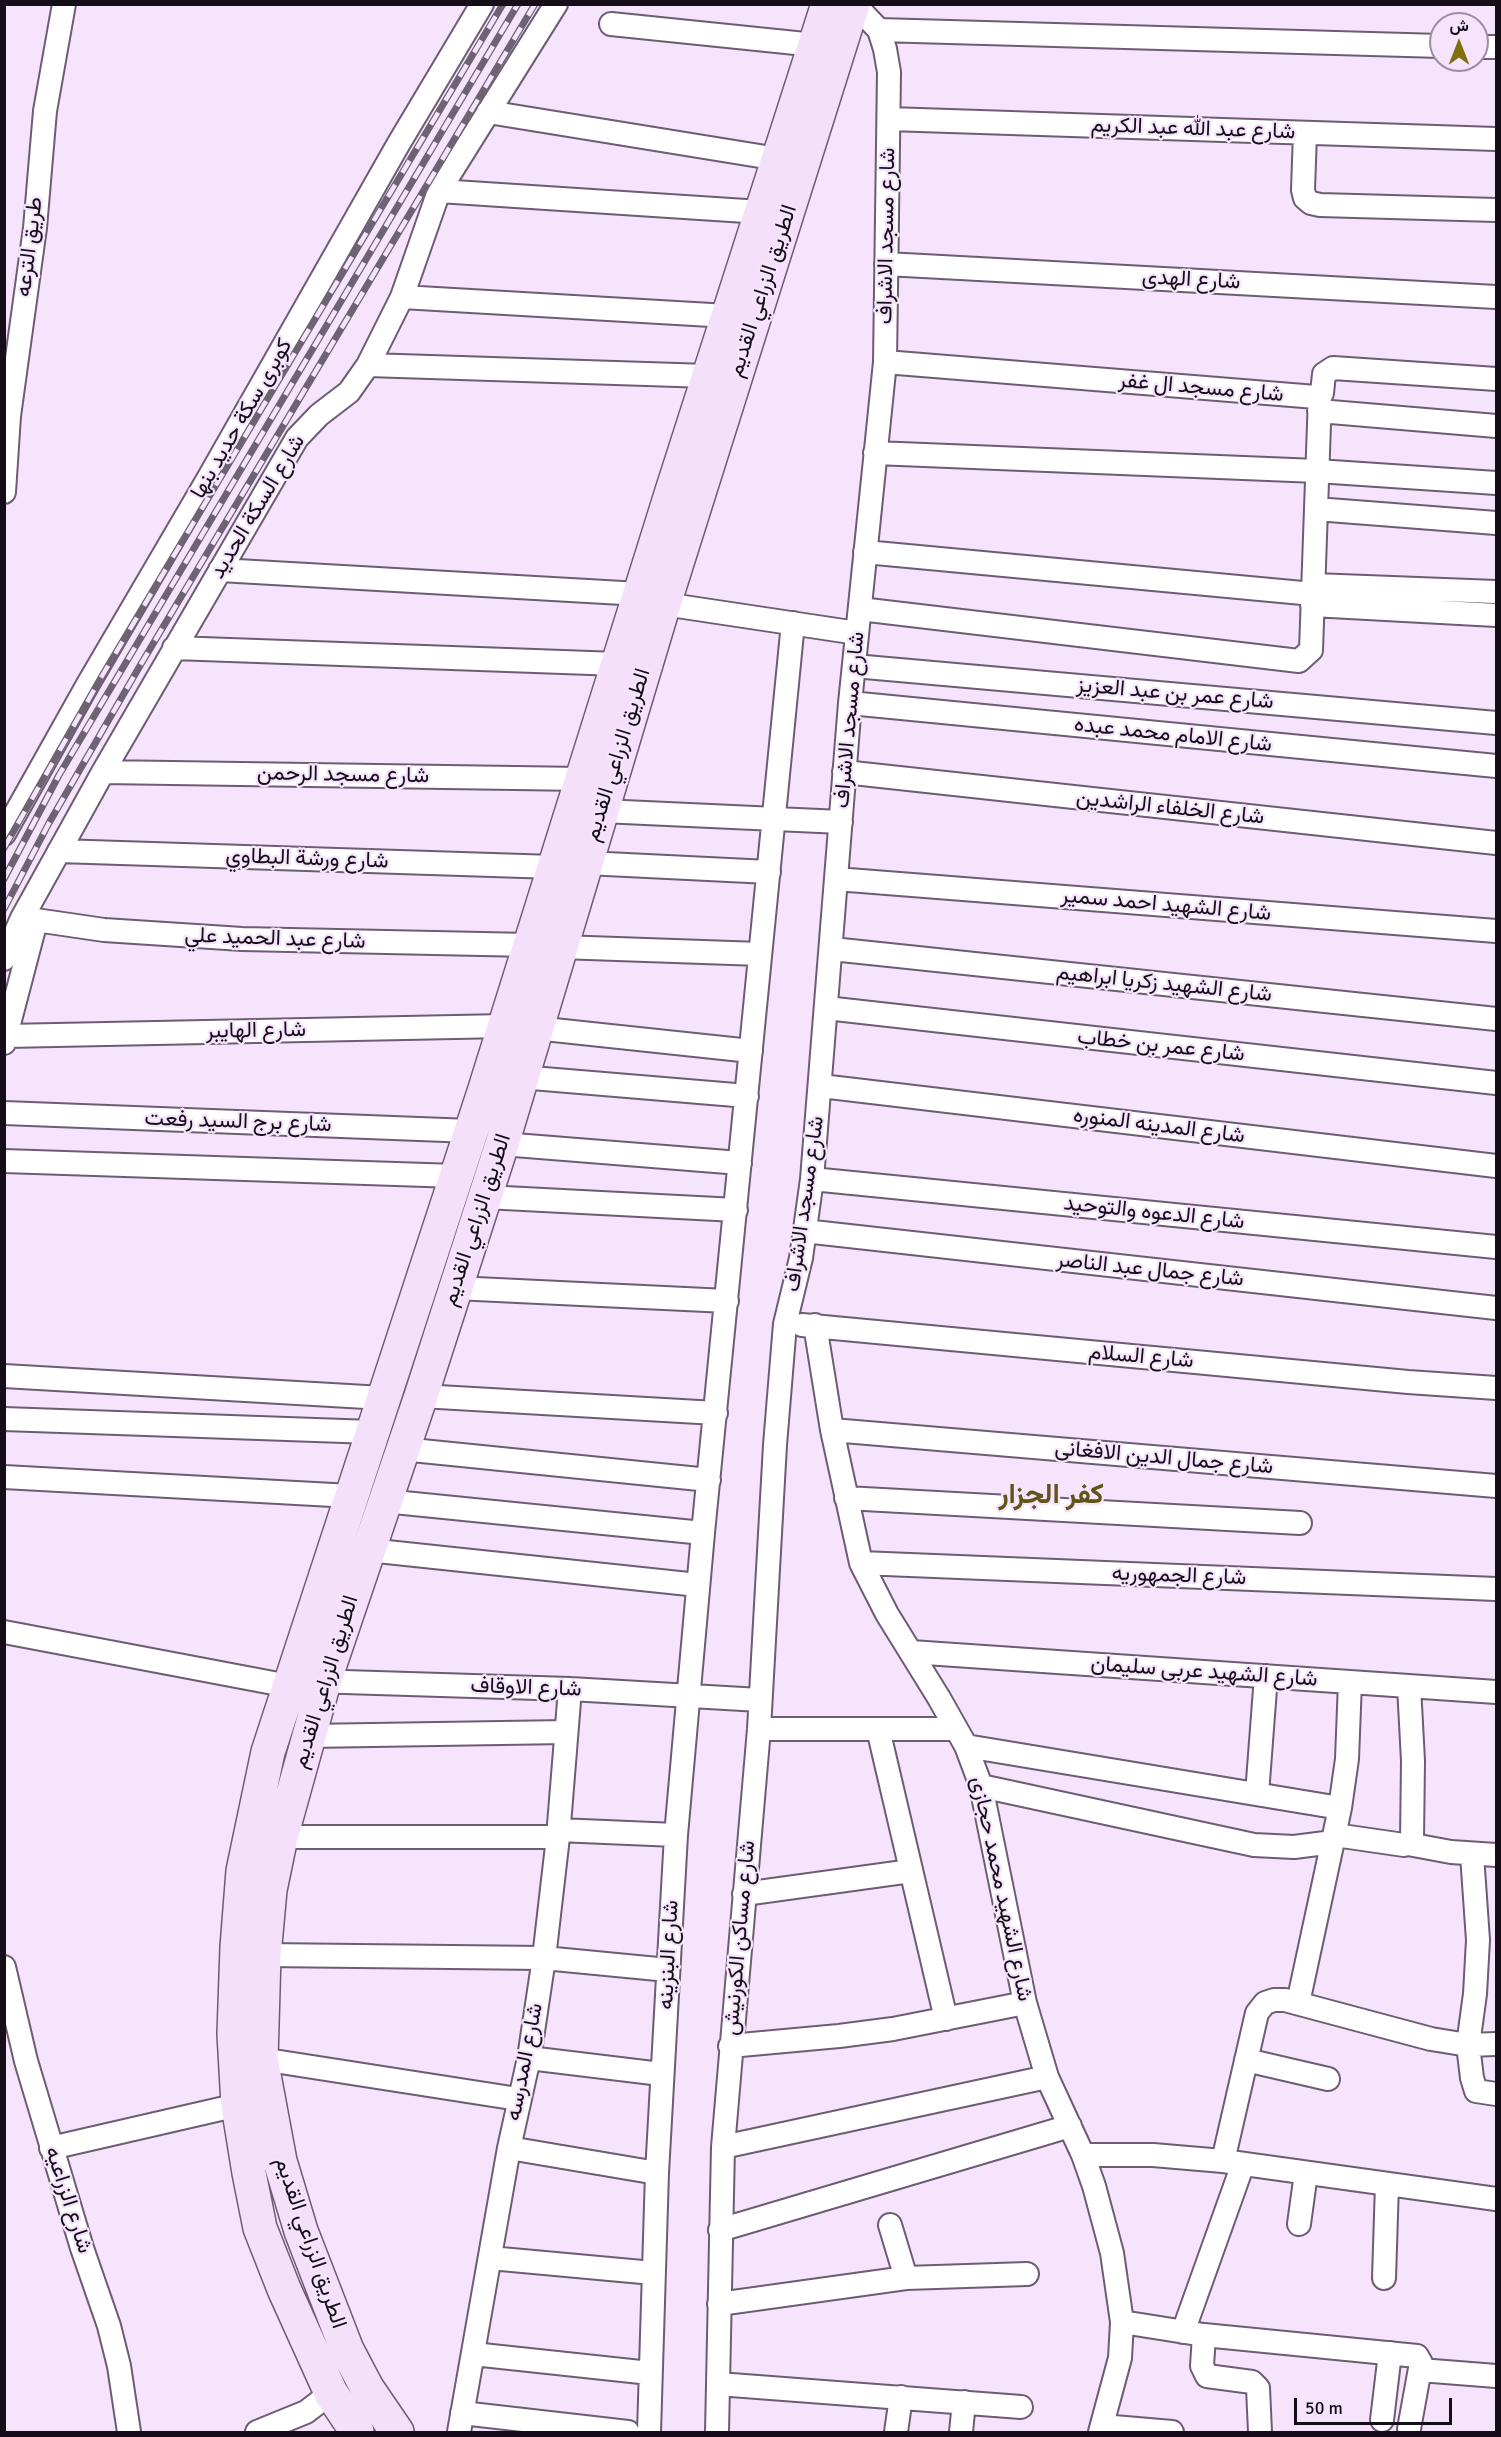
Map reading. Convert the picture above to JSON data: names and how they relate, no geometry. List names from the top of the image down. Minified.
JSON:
{"streets":{"main road":["الطريق الزراعي القديم"],"street":["شارع عبد الله عبد الكريم","شارع مسجد الاشراف","طريق الترعه","شارع الهدى","شارع مسجد ال غفر","كوبرى سكة حديد بنها","شارع السكة الحديد","شارع عمر بن عبد العزيز","شارع الامام محمد عبده","شارع مسجد الرحمن","شارع الخلفاء الراشدين","شارع ورشة البطاوي","شارع الشهيد احمد سمير","شارع عبد الحميد علي","شارع الشهيد زكريا ابراهيم","شارع الهايبر","شارع عمر بن خطاب","شارع برج السيد رفعت","شارع المدينه المنوره","شارع الدعوه والتوحيد","شارع جمال عبد الناصر","شارع السلام","شارع جمال الدين الافغانى","شارع الجمهوريه","شارع الشهيد عربى سليمان","شارع الاوقاف","شارع الشهيد محمد حجازى","شارع مساكن الكورنيش","شارع البنزينه","شارع المدرسه","شارع الزراعيه"]},"crossings":[["شارع عبد الله عبد الكريم","شارع مسجد الاشراف"],["شارع مسجد الاشراف","شارع الهدى"],["شارع مسجد الاشراف","الطريق الزراعي القديم"],["شارع مسجد الاشراف","شارع مسجد ال غفر"],["شارع مسجد الاشراف","شارع عمر بن عبد العزيز"],["شارع مسجد الاشراف","شارع الامام محمد عبده"],["شارع مسجد الاشراف","شارع الخلفاء الراشدين"],["شارع مسجد الاشراف","شارع الشهيد احمد سمير"],["شارع مسجد الاشراف","شارع الشهيد زكريا ابراهيم"],["شارع مسجد الاشراف","شارع عمر بن خطاب"],["شارع مسجد الاشراف","شارع المدينه المنوره"],["شارع مسجد الاشراف","شارع الدعوه والتوحيد"],["شارع مسجد الاشراف","شارع جمال عبد الناصر"],["شارع مسجد الاشراف","شارع السلام"],["شارع مسجد الاشراف","شارع مساكن الكورنيش"],["الطريق الزراعي القديم","شارع مسجد الرحمن"],["الطريق الزراعي القديم","شارع ورشة البطاوي"],["الطريق الزراعي القديم","شارع عبد الحميد علي"],["الطريق الزراعي القديم","شارع الهايبر"],["الطريق الزراعي القديم","شارع برج السيد رفعت"],["الطريق الزراعي القديم","شارع الاوقاف"],["شارع السكة الحديد","شارع مسجد الرحمن"],["شارع السكة الحديد","شارع ورشة البطاوي"],["شارع السكة الحديد","شارع عبد الحميد علي"],["شارع السلام","شارع الشهيد محمد حجازى"],["شارع جمال الدين الافغانى","شارع الشهيد محمد حجازى"],["شارع الجمهوريه","شارع الشهيد محمد حجازى"],["شارع الشهيد عربى سليمان","شارع الشهيد محمد حجازى"],["شارع الاوقاف","شارع مساكن الكورنيش"],["شارع الاوقاف","شارع البنزينه"],["شارع الاوقاف","شارع المدرسه"]],"districts":["كفر الجزار"],"scale_bar":"50 m","north":"top"}
